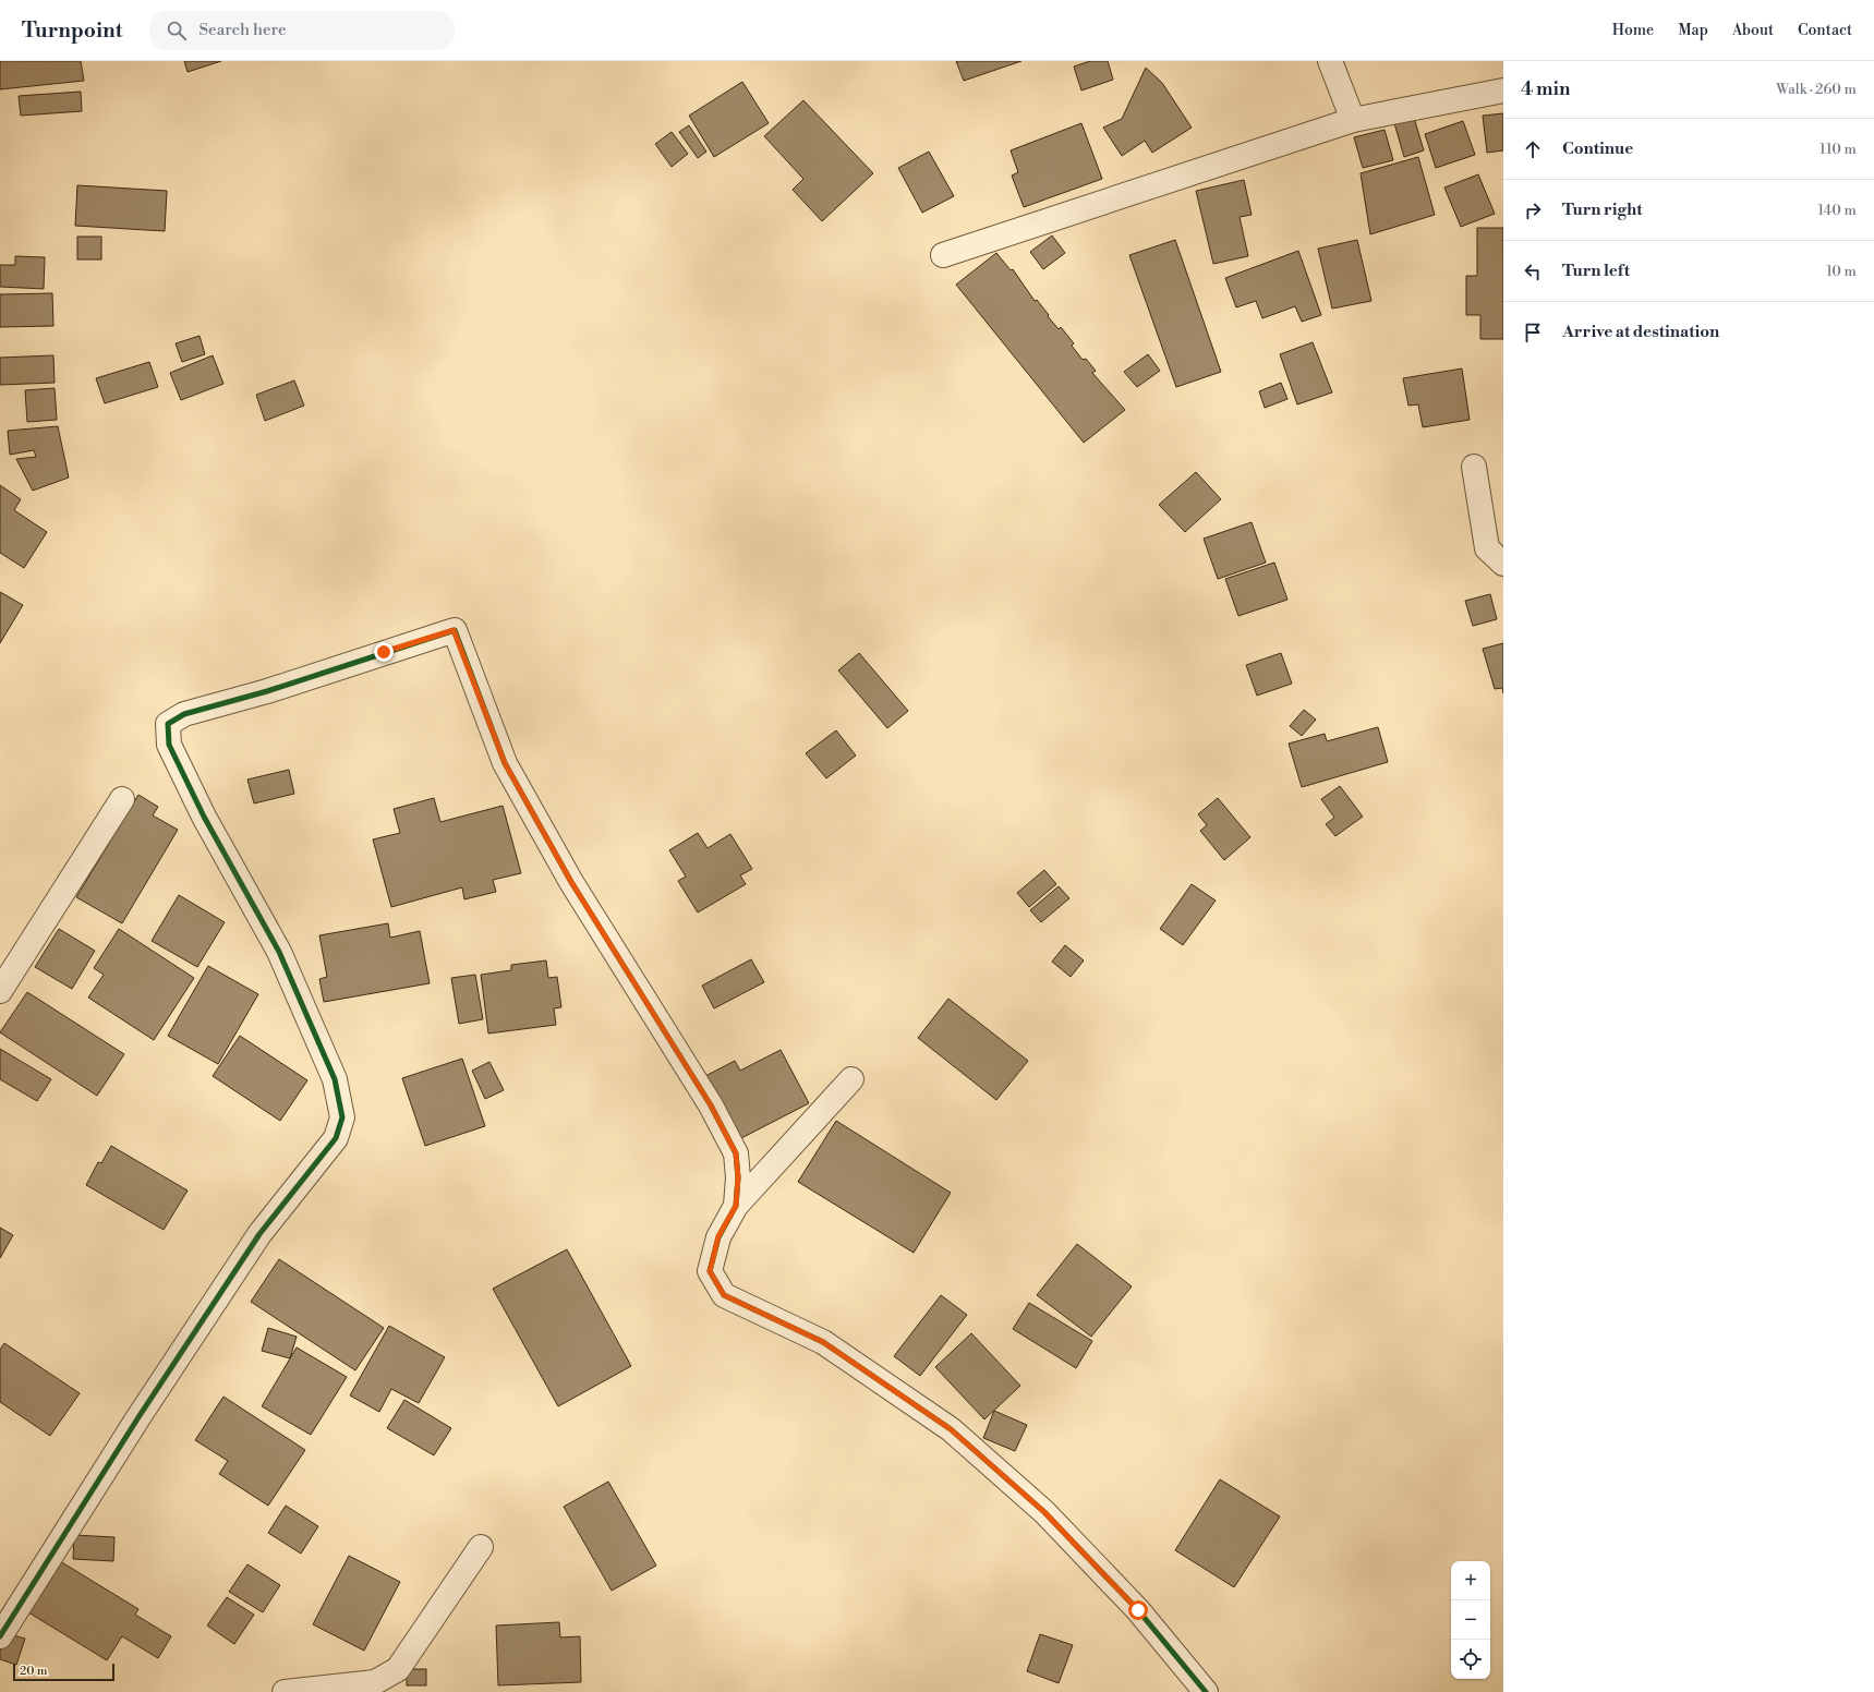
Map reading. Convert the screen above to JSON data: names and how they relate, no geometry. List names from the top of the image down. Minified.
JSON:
{"scale_bar":"20 m","page":{"header":"Turnpoint","search":"Search here","nav":["Home","Map","About","Contact"],"heading":["4 min","Walk · 260 m"],"list":[["Continue","110 m"],["Turn right","140 m"],["Turn left","10 m"],"Arrive at destination"],"map_buttons":["+","−"],"scale":"20 m"}}
